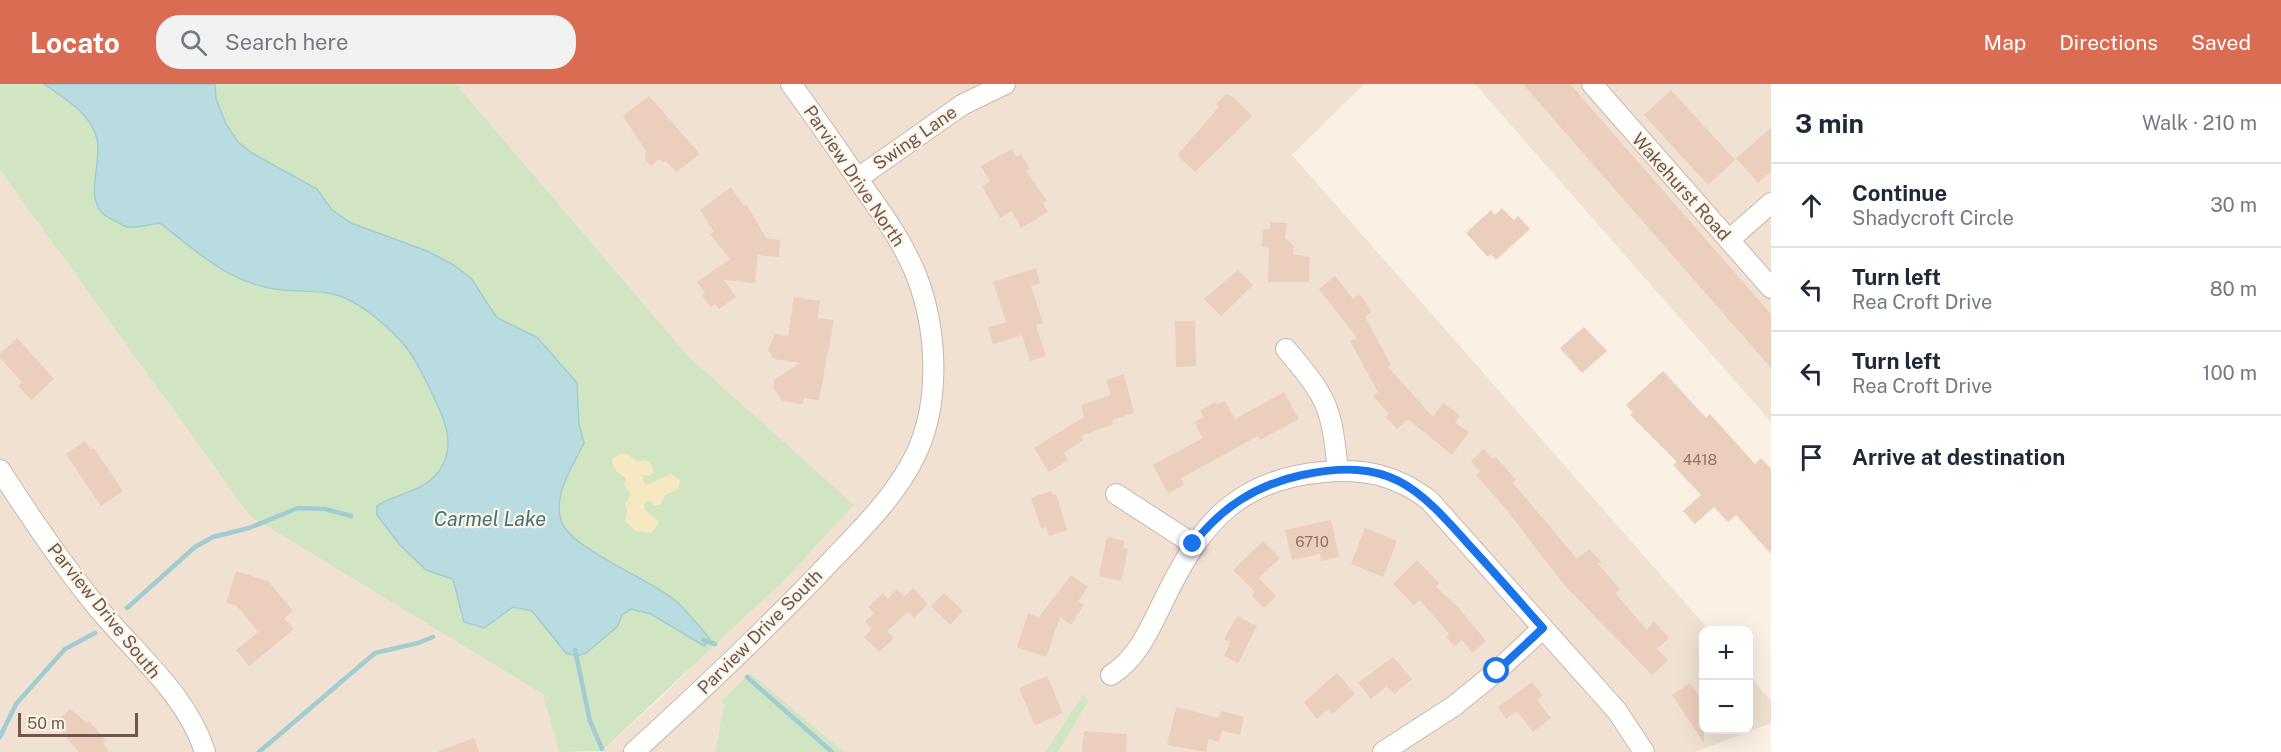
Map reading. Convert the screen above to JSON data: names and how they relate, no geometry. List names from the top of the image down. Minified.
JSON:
{"streets":{"street":["Swing Lane","Parview Drive North","Wakehurst Road","Parview Drive South"]},"crossings":[["Swing Lane","Parview Drive North"],["Parview Drive North","Parview Drive South"]],"water":["Carmel Lake"],"house_numbers":["4418","6710"],"scale_bar":"50 m","page":{"header":"Locato","search":"Search here","nav":["Map","Directions","Saved"],"heading":["3 min","Walk · 210 m"],"list":[["Continue","Shadycroft Circle","30 m"],["Turn left","Rea Croft Drive","80 m"],["Turn left","Rea Croft Drive","100 m"],"Arrive at destination"],"map_buttons":["+","−"],"scale":"50 m"}}
